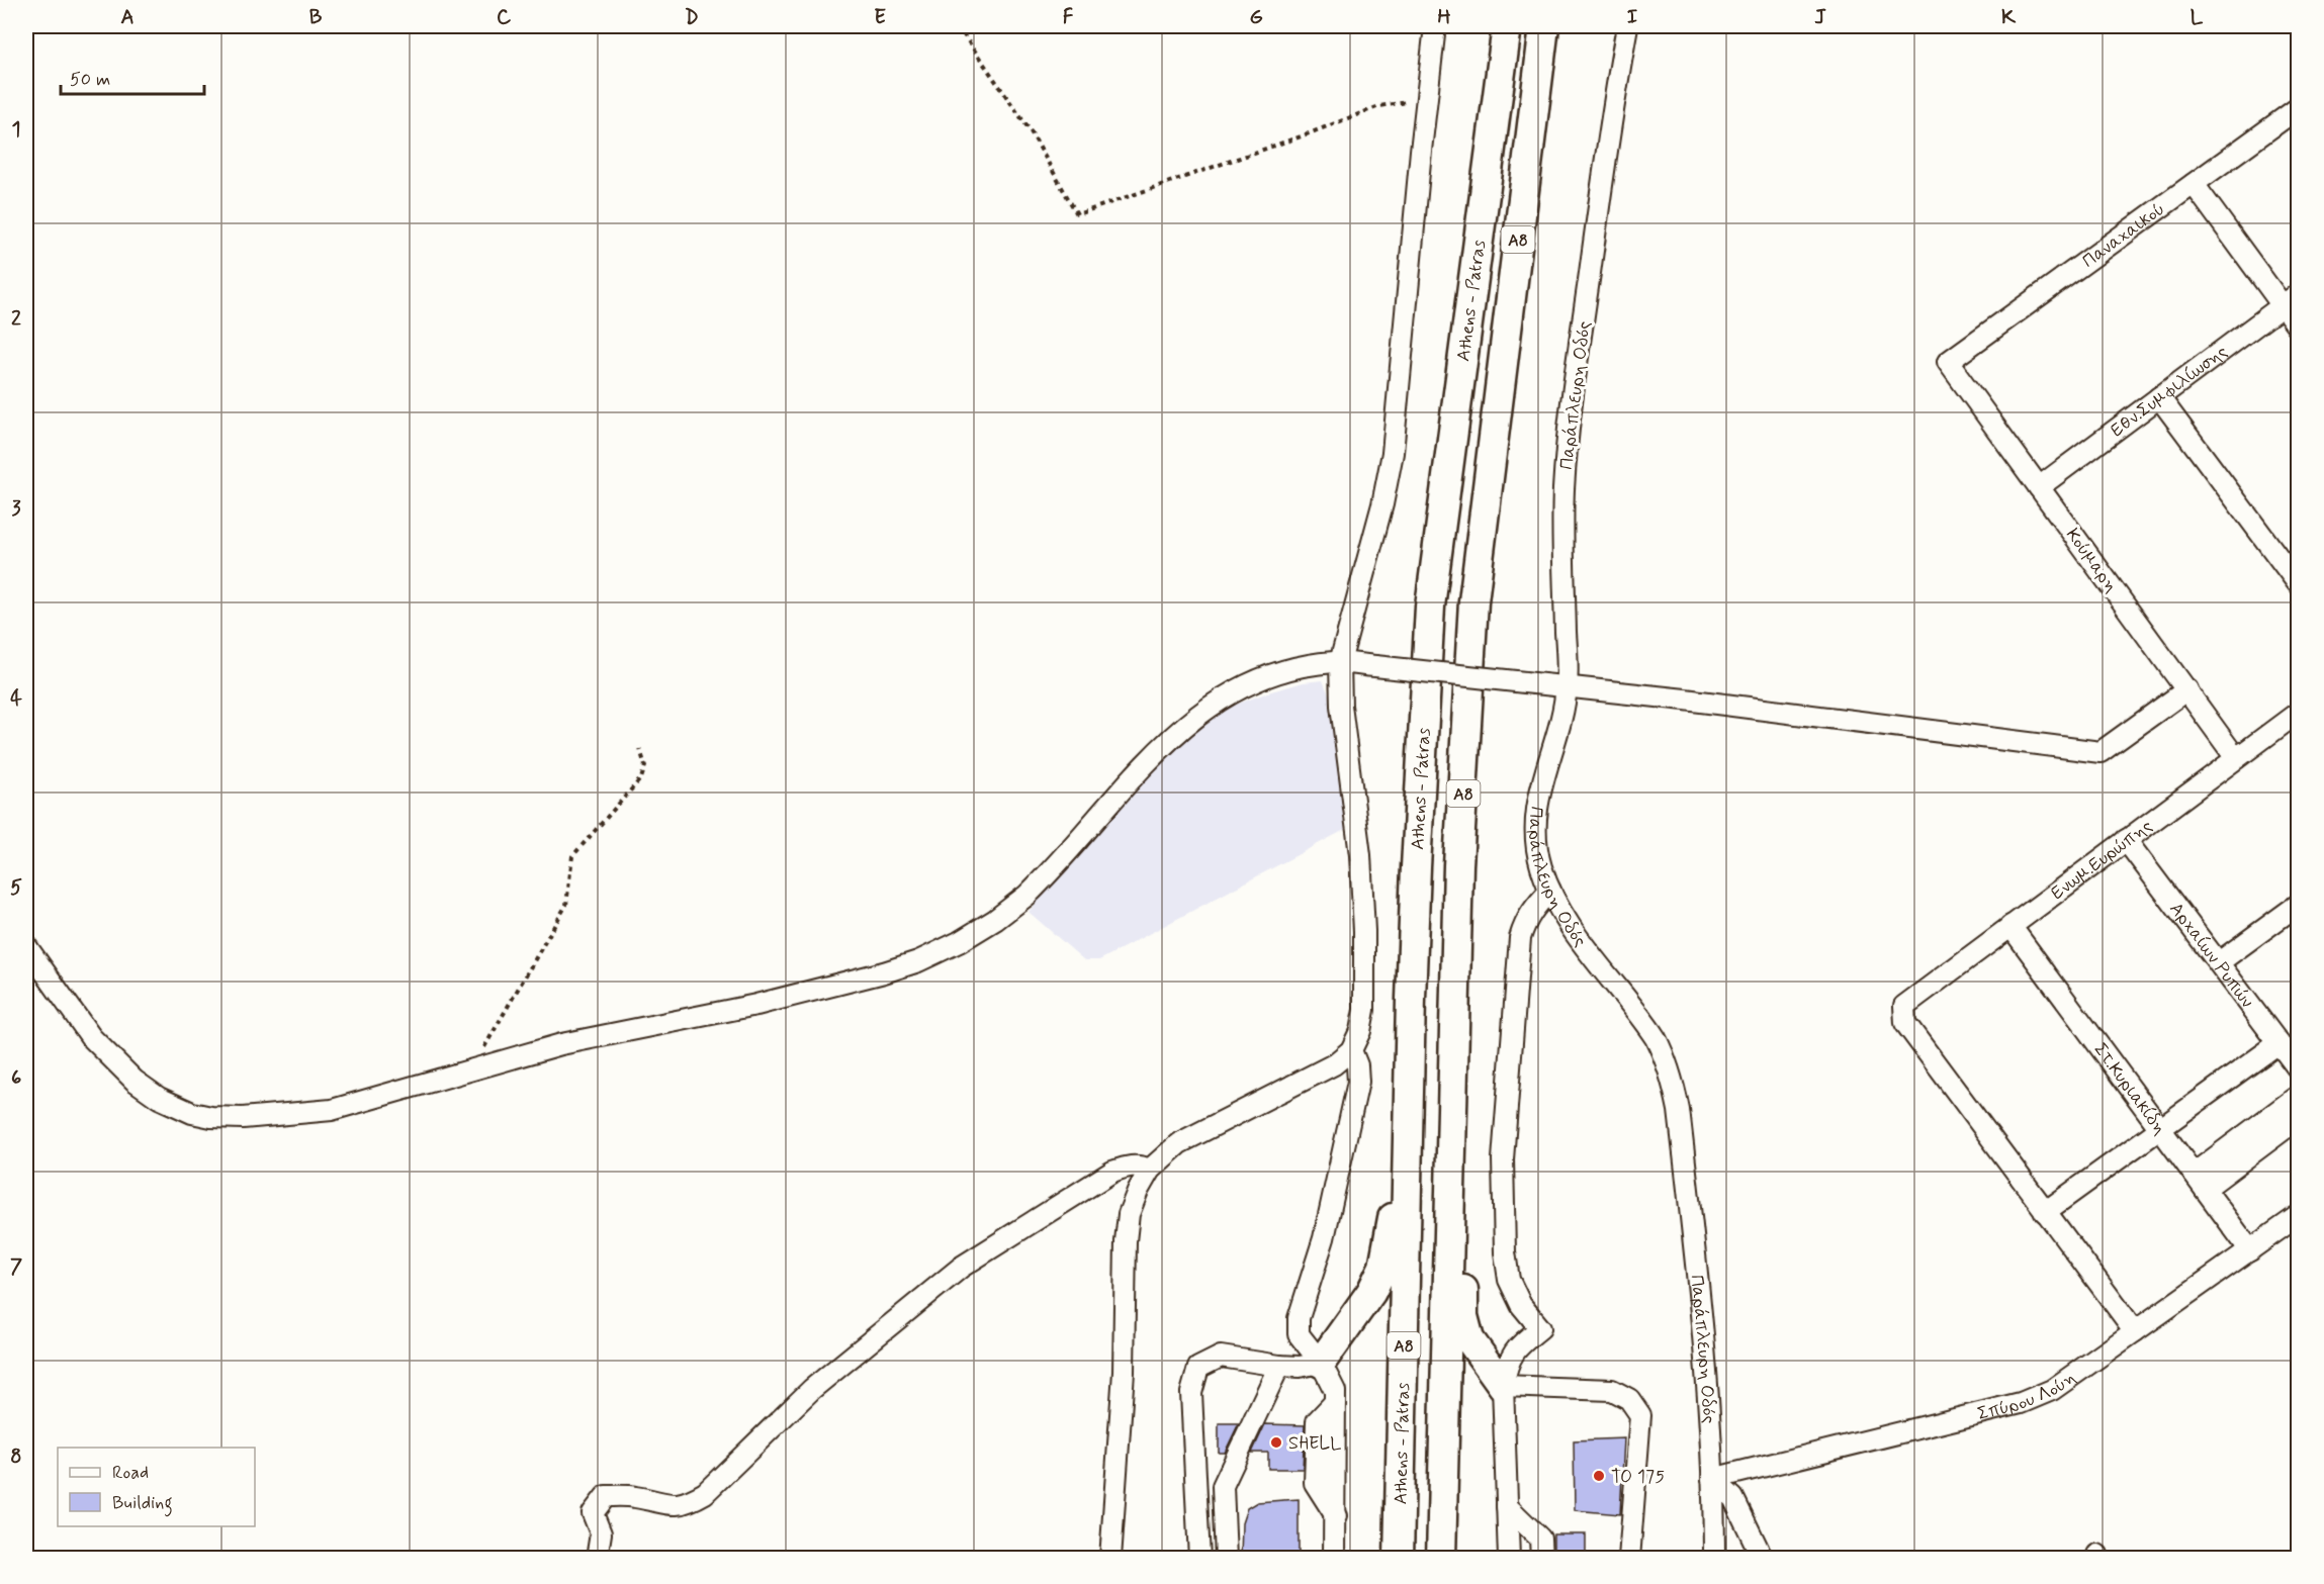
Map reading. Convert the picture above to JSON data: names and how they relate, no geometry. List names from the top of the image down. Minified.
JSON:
{"streets":{"highway":["Α8","Athens - Patras"],"street":["Παναχαικού","Εθν.Συμφιλίωσης","Παράπλευρη Οδός","Κούμαρη","Ενωμ.Ευρώπης","Αρχαίων Ρυπών","Στ.Κυριακίδη","Σπύρου Λούη"]},"crossings":[["Παναχαικού","Κούμαρη"],["Εθν.Συμφιλίωσης","Κούμαρη"],["Παράπλευρη Οδός","Σπύρου Λούη"],["Κούμαρη","Ενωμ.Ευρώπης"],["Ενωμ.Ευρώπης","Αρχαίων Ρυπών"],["Ενωμ.Ευρώπης","Στ.Κυριακίδη"],["Στ.Κυριακίδη","Σπύρου Λούη"]],"places":["SHELL","TO 175"],"legend":["Road","Building"],"scale_bar":"50 m","grid":{"columns":["A","B","C","D","E","F","G","H","I","J","K","L"],"rows":["1","2","3","4","5","6","7","8"]}}
